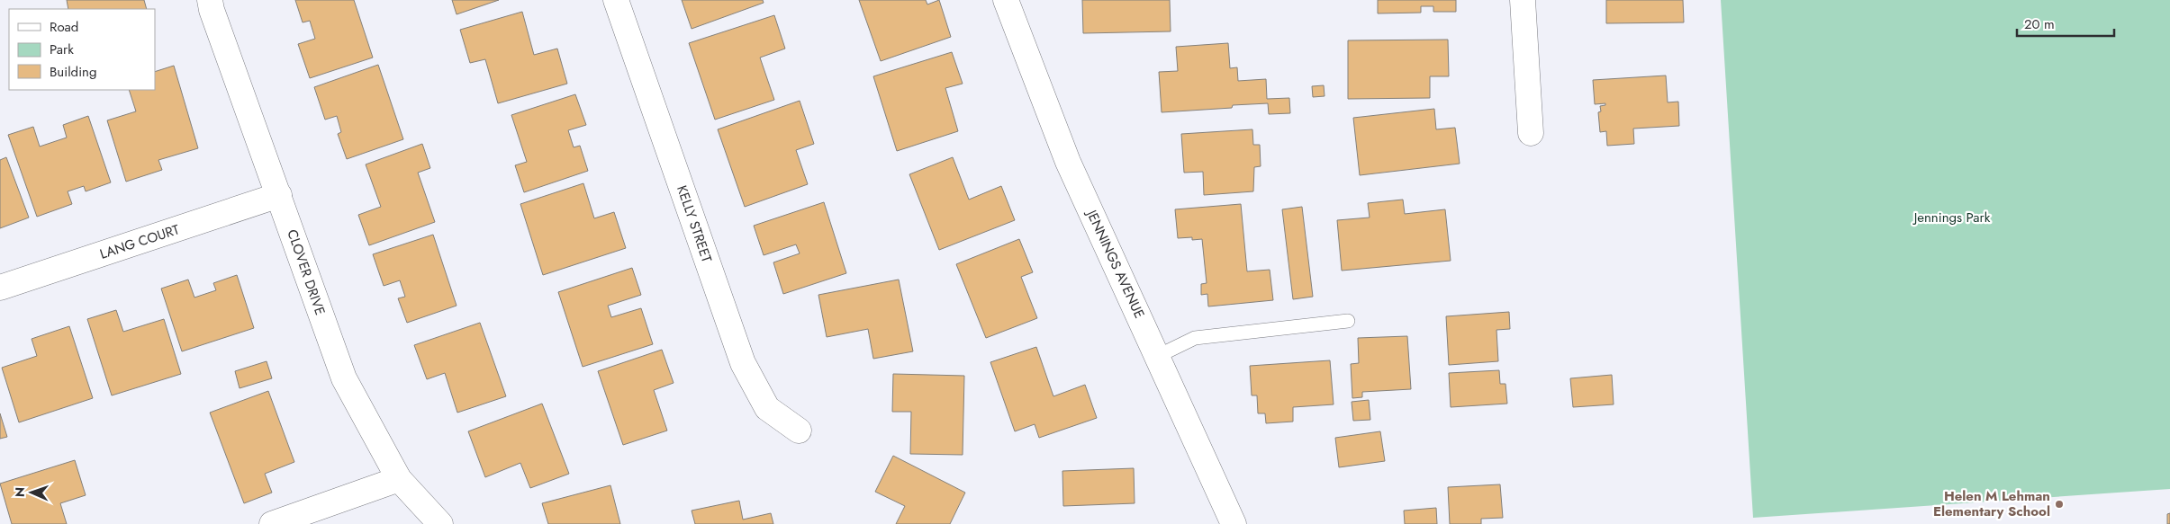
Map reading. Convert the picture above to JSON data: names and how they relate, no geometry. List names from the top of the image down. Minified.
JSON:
{"streets":{"street":["KELLY STREET","LANG COURT","JENNINGS AVENUE","CLOVER DRIVE"]},"crossings":[["LANG COURT","CLOVER DRIVE"]],"parks":["Jennings Park"],"places":["Helen M Lehman Elementary School"],"legend":["Road","Park","Building"],"scale_bar":"20 m","north":"left"}
